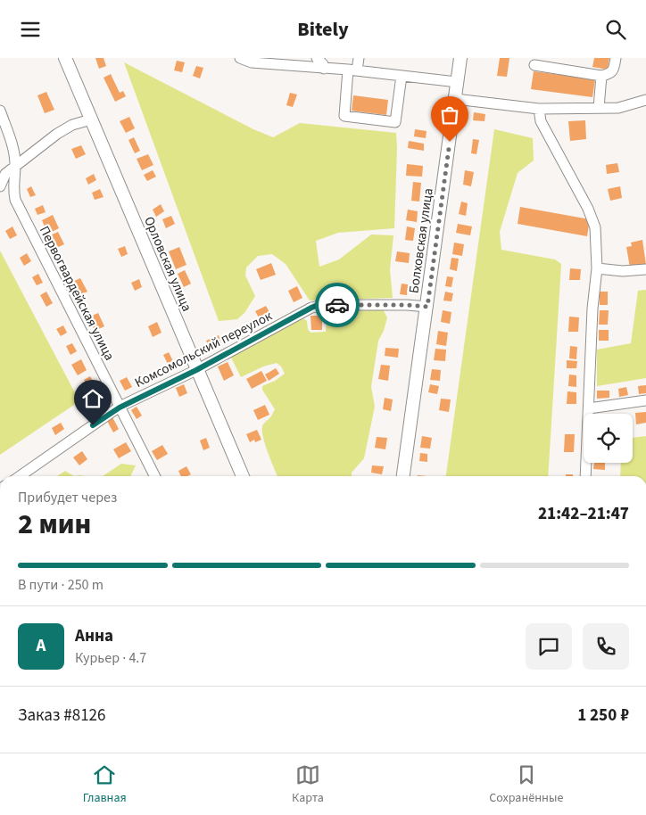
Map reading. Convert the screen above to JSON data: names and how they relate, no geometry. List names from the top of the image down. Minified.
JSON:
{"streets":{"main road":["Болховская улица","Орловская улица"],"street":["Первогвардейская улица","Комсомольский переулок"]},"crossings":[["Болховская улица","Комсомольский переулок"],["Орловская улица","Комсомольский переулок"],["Первогвардейская улица","Комсомольский переулок"]],"page":{"header":"Bitely","heading":["2 мин","Прибудет через","21:42–21:47"],"panel":["Анна","Курьер · 4.7","Заказ #8126","1 250 ₽"],"bar":"В пути · 250 m","round":"А","tabs":["Главная","Карта","Сохранённые"]}}
